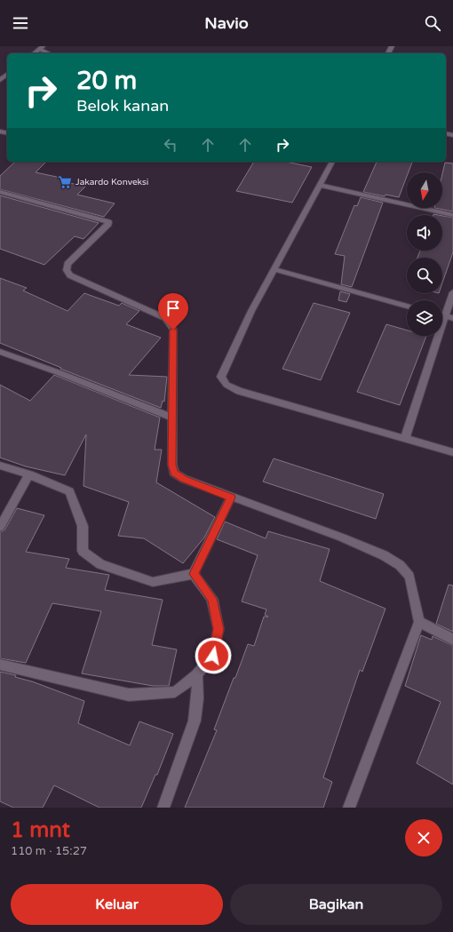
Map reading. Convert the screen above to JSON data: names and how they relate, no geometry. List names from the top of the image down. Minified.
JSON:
{"places":{"supermarket":["Jakardo Konveksi"]},"north":"bottom","page":{"header":"Navio","turn":["20 m","Belok kanan"],"heading":["1 mnt","110 m · 15:27"],"buttons":["Keluar","Bagikan"]}}
